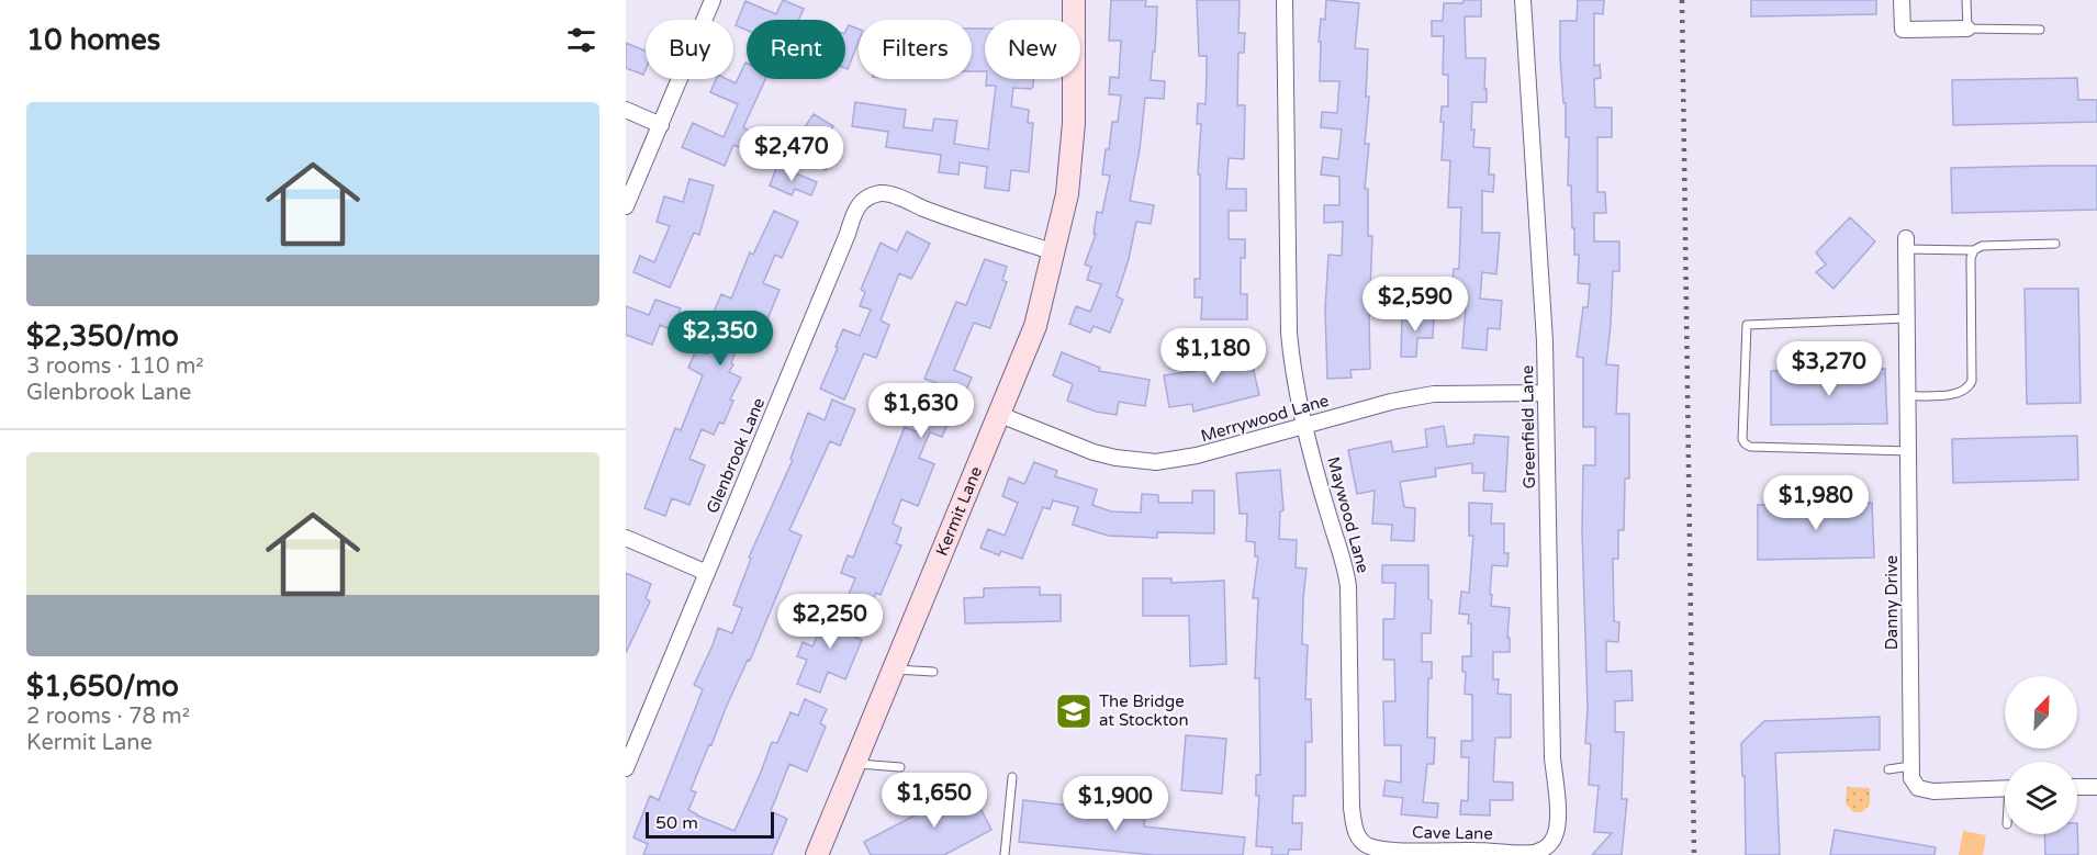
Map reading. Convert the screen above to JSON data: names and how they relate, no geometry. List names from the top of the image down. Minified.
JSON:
{"streets":{"street":["Merrywood Lane","Greenfield Lane","Glenbrook Lane","Kermit Lane","Maywood Lane","Danny Drive","Cave Lane"]},"crossings":[["Merrywood Lane","Greenfield Lane"],["Merrywood Lane","Kermit Lane"],["Merrywood Lane","Maywood Lane"],["Greenfield Lane","Cave Lane"],["Glenbrook Lane","Kermit Lane"],["Maywood Lane","Cave Lane"]],"places":{"school or university":["The Bridge at Stockton"]},"scale_bar":"50 m","north":"top right","page":{"heading":"10 homes","chip":["Buy","Rent","Filters","New"],"list":[{"name":"$2,350/mo","note":"3 rooms · 110 m² · Glenbrook Lane"},{"name":"$1,650/mo","note":"2 rooms · 78 m² · Kermit Lane"}],"price":["$2,470","$2,590","$2,350","$1,180","$3,270","$1,630","$1,980","$2,250","$1,650","$1,900"],"scale":"50 m"}}
